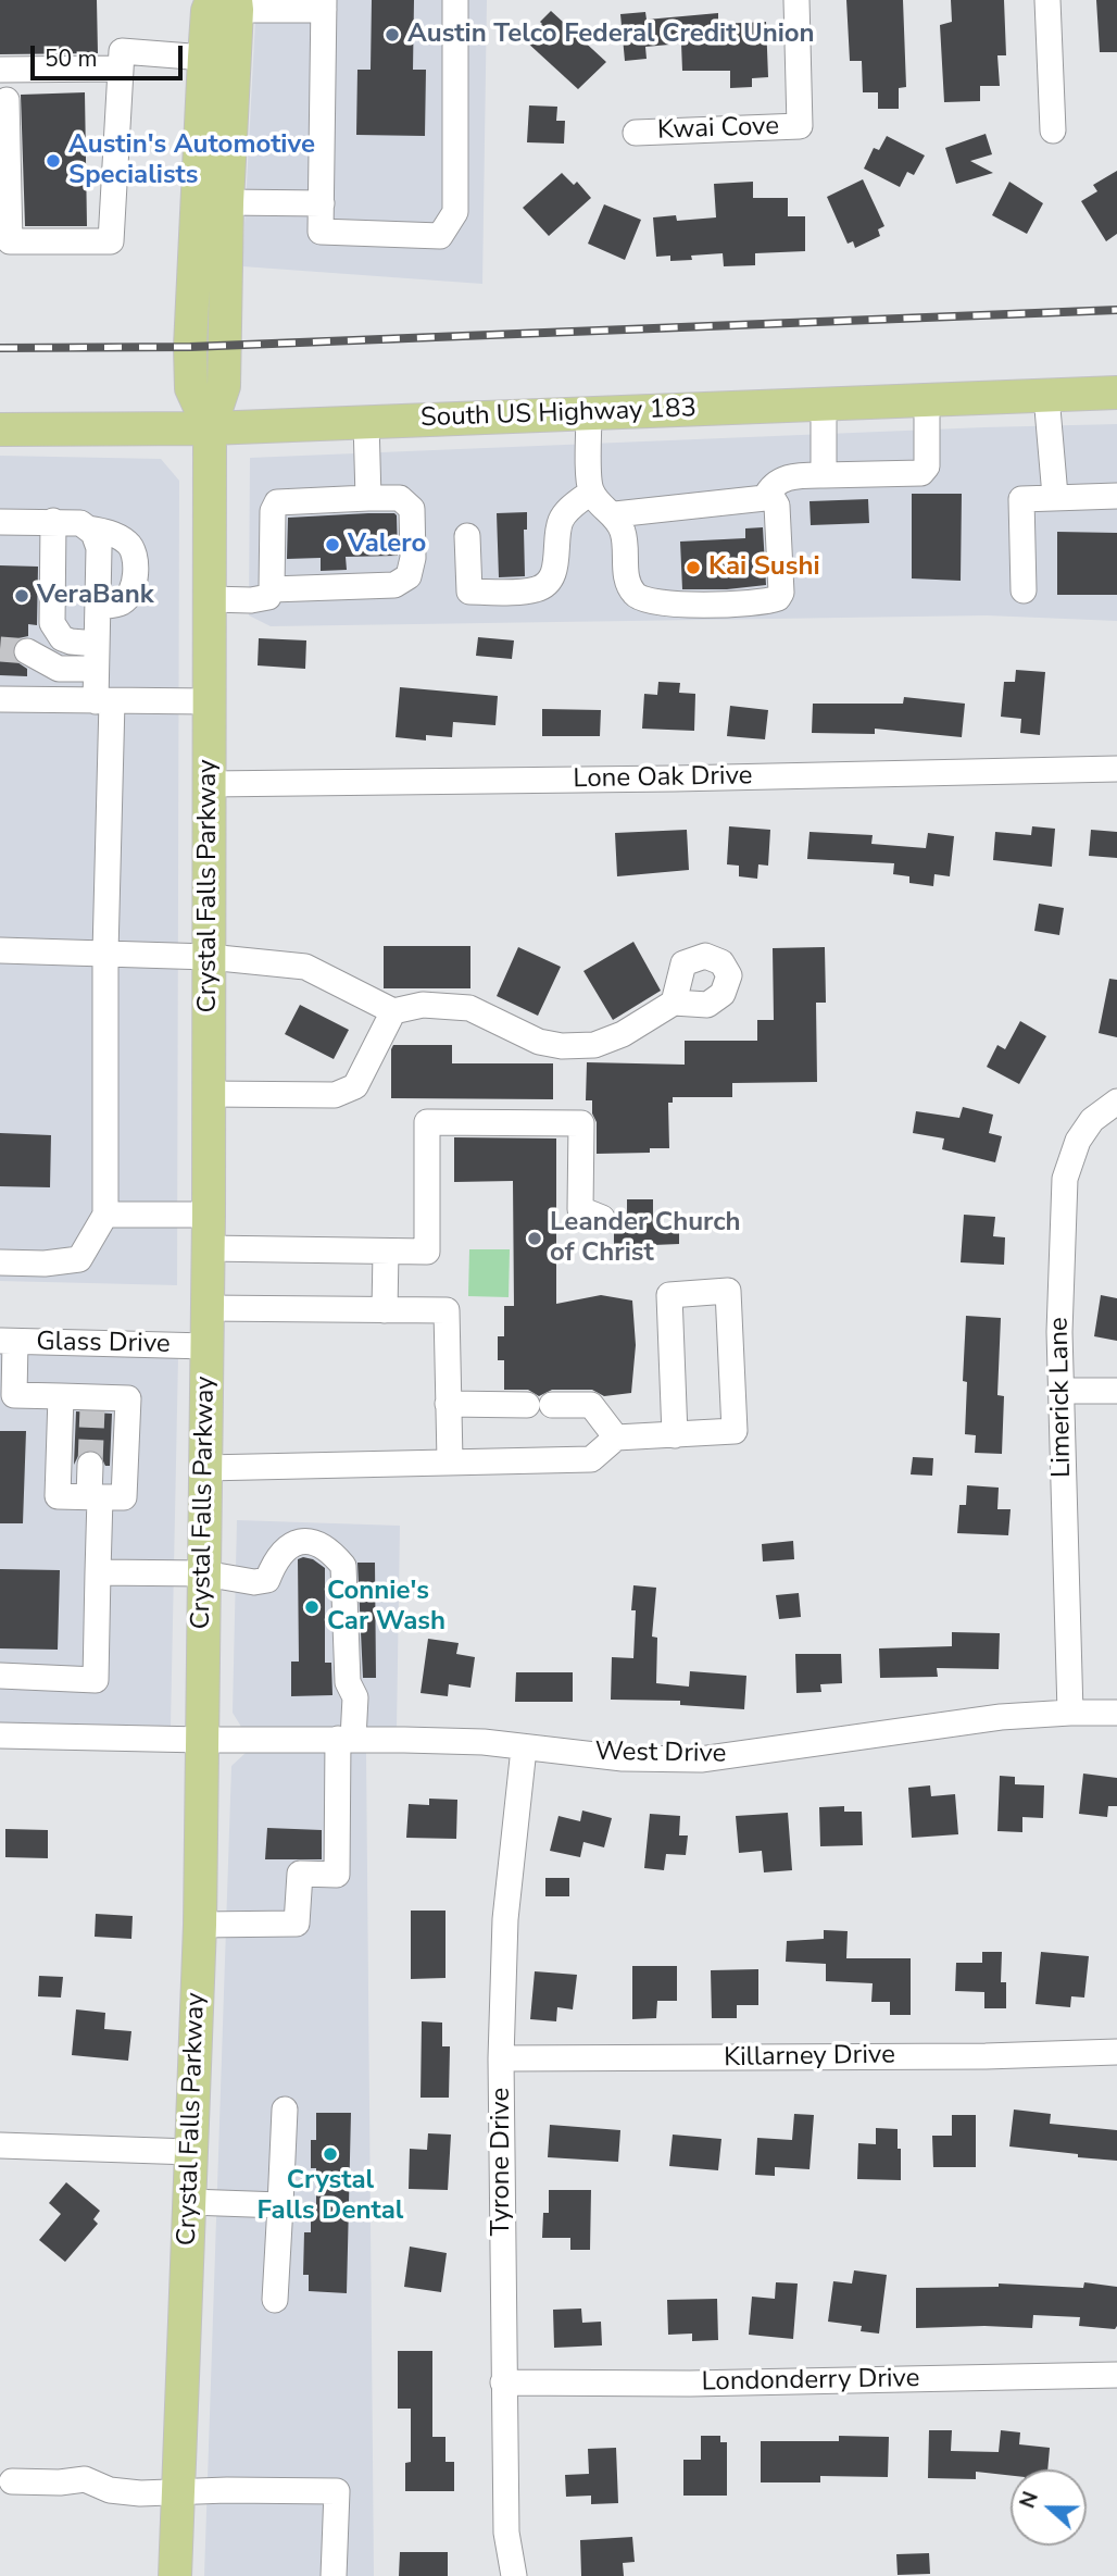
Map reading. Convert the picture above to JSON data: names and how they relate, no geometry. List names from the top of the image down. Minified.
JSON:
{"streets":{"main road":["South US Highway 183","Crystal Falls Parkway"],"street":["Kwai Cove","Lone Oak Drive","Glass Drive","Limerick Lane","West Drive","Killarney Drive","Tyrone Drive","Londonderry Drive"]},"crossings":[["South US Highway 183","Crystal Falls Parkway"],["Lone Oak Drive","Crystal Falls Parkway"],["Crystal Falls Parkway","Glass Drive"],["Crystal Falls Parkway","West Drive"],["Limerick Lane","West Drive"],["West Drive","Tyrone Drive"],["Killarney Drive","Tyrone Drive"],["Tyrone Drive","Londonderry Drive"]],"places":["Austin Telco Federal Credit Union","Austin's Automotive Specialists","Valero","Kai Sushi","VeraBank","Leander Church of Christ","Connie's Car Wash","Crystal Falls Dental"],"scale_bar":"50 m","north":"left"}
